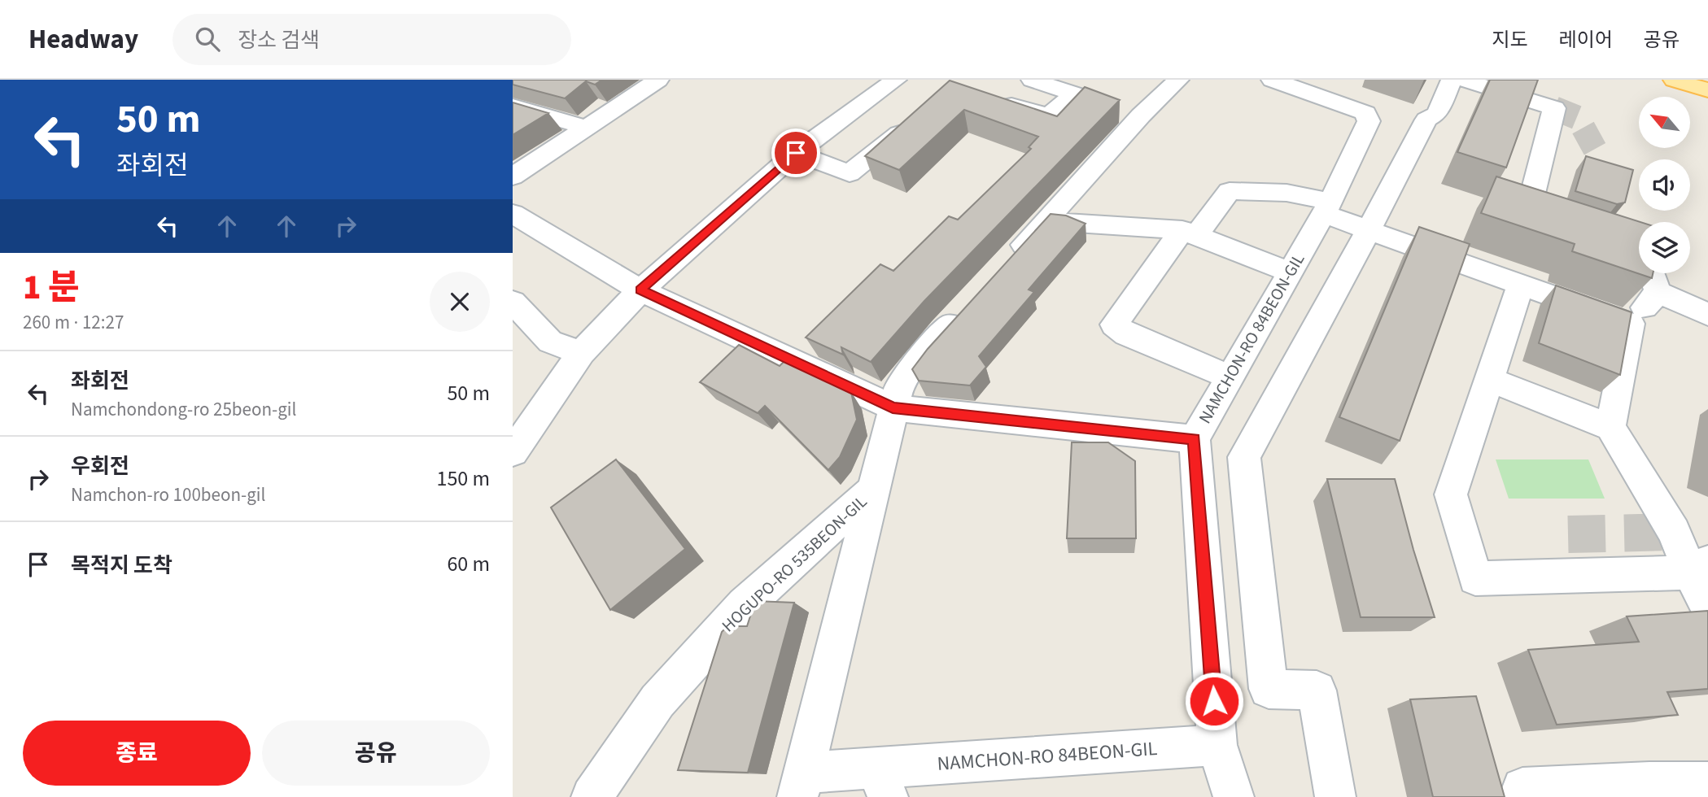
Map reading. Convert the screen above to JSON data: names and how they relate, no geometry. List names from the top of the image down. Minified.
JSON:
{"streets":{"street":["NAMCHON-RO 84BEON-GIL","HOGUPO-RO 535BEON-GIL"]},"crossings":[["NAMCHON-RO 84BEON-GIL","HOGUPO-RO 535BEON-GIL"]],"north":"top left","page":{"header":"Headway","search":"장소 검색","nav":["지도","레이어","공유"],"turn":["50 m","좌회전"],"heading":["1 분","260 m · 12:27"],"list":[{"name":"좌회전","note":"Namchondong-ro 25beon-gil","value":"50 m"},{"name":"우회전","note":"Namchon-ro 100beon-gil","value":"150 m"},{"name":"목적지 도착","value":"60 m"}],"buttons":["종료","공유"]}}
